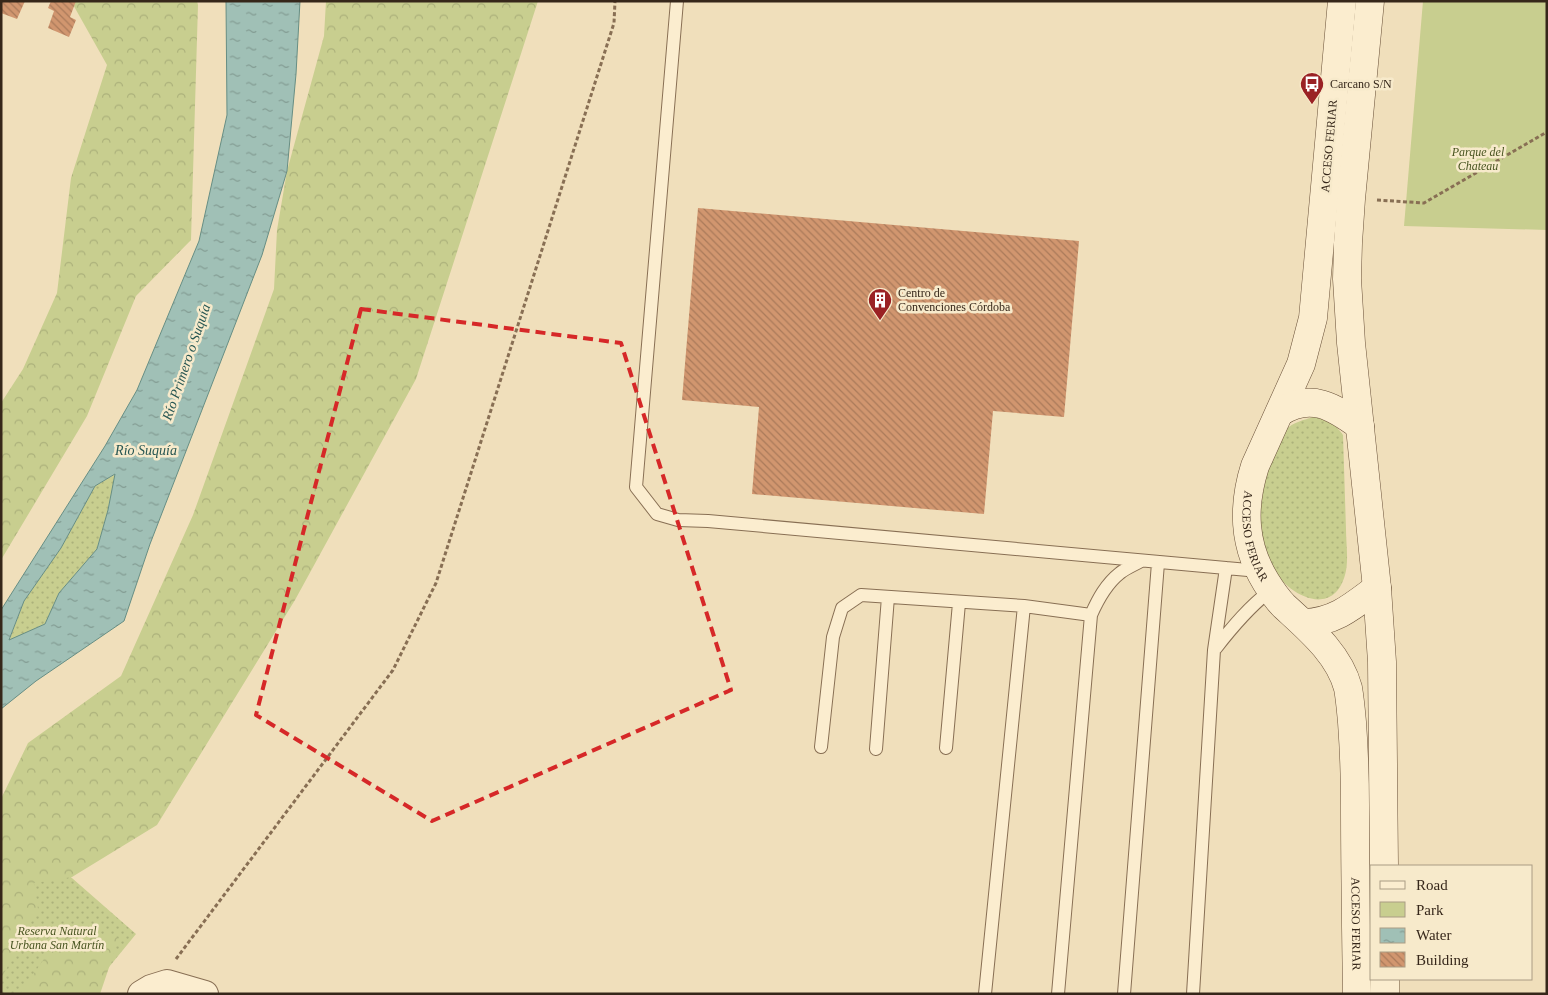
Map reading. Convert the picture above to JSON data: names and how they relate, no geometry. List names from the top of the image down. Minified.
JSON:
{"streets":{"main road":["ACCESO FERIAR"]},"water":["Río Primero o Suquía","Río Suquía"],"parks":["Parque del Chateau","Reserva Natural Urbana San Martín"],"places":{"bus stop":["Carcano S/N"],"building":["Centro de Convenciones Córdoba"]},"legend":["Road","Park","Water","Building"]}
